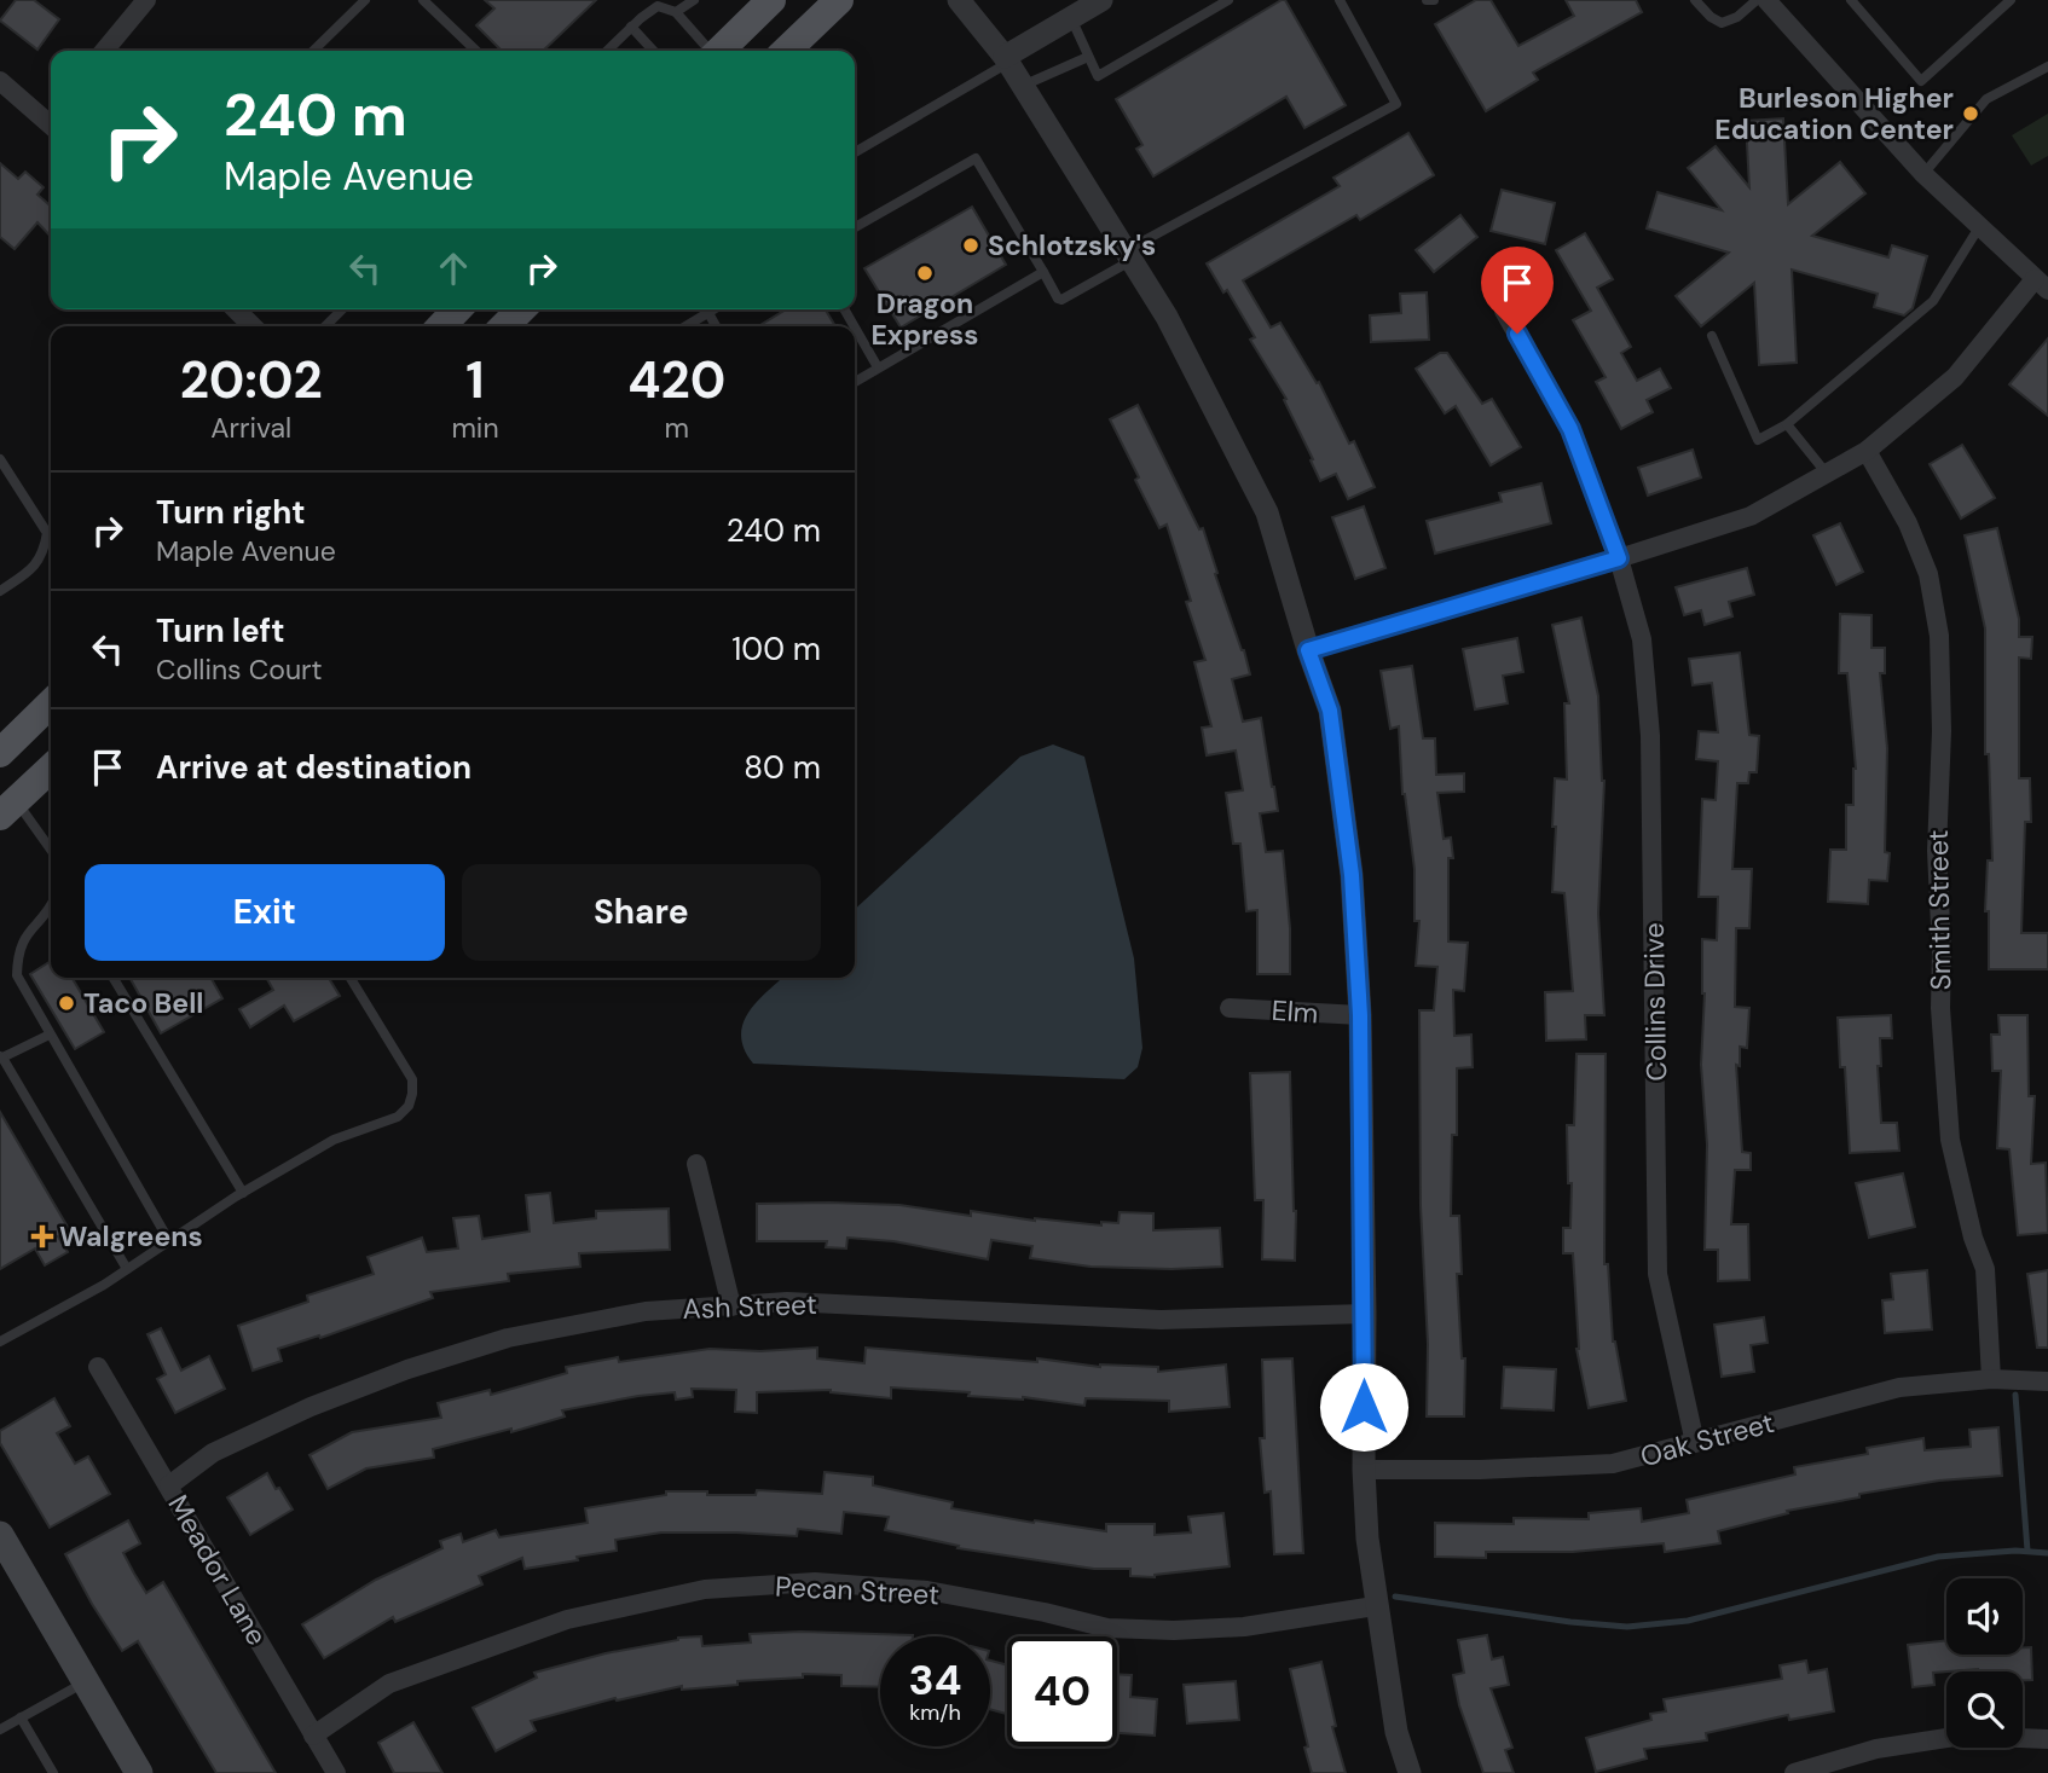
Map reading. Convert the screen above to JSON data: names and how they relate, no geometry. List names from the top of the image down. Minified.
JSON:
{"streets":{"street":["Smith Street","Collins Drive","Elm","Ash Street","Oak Street","Meador Lane","Pecan Street"]},"crossings":[["Smith Street","Oak Street"],["Collins Drive","Oak Street"],["Ash Street","Meador Lane"],["Meador Lane","Pecan Street"]],"places":{"other":["Burleson Higher Education Center","Schlotzsky's","Dragon Express","Taco Bell"],"health":["Walgreens"]},"page":{"turn":["240 m","Maple Avenue"],"eta":["20:02","Arrival","1","min","420","m"],"list":[{"name":"Turn right","note":"Maple Avenue","value":"240 m"},{"name":"Turn left","note":"Collins Court","value":"100 m"},{"name":"Arrive at destination","value":"80 m"}],"buttons":["Exit","Share"],"speed":"34 km/h","limit":"40"}}
